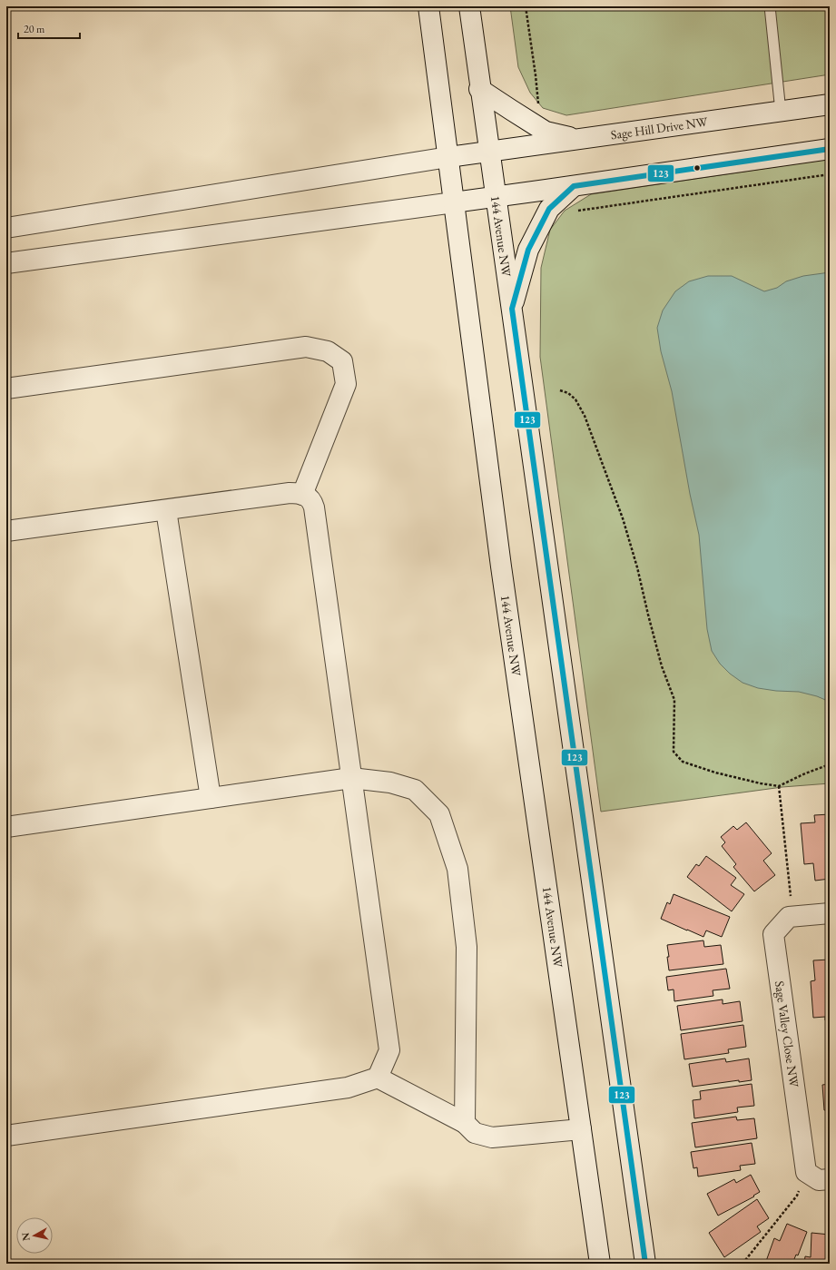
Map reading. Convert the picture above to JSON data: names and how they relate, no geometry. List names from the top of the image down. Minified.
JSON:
{"streets":{"street":["Sage Hill Drive NW","144 Avenue NW","Sage Valley Close NW"]},"crossings":[["Sage Hill Drive NW","144 Avenue NW"]],"lines":["transit line 123"],"scale_bar":"20 m","north":"left"}
